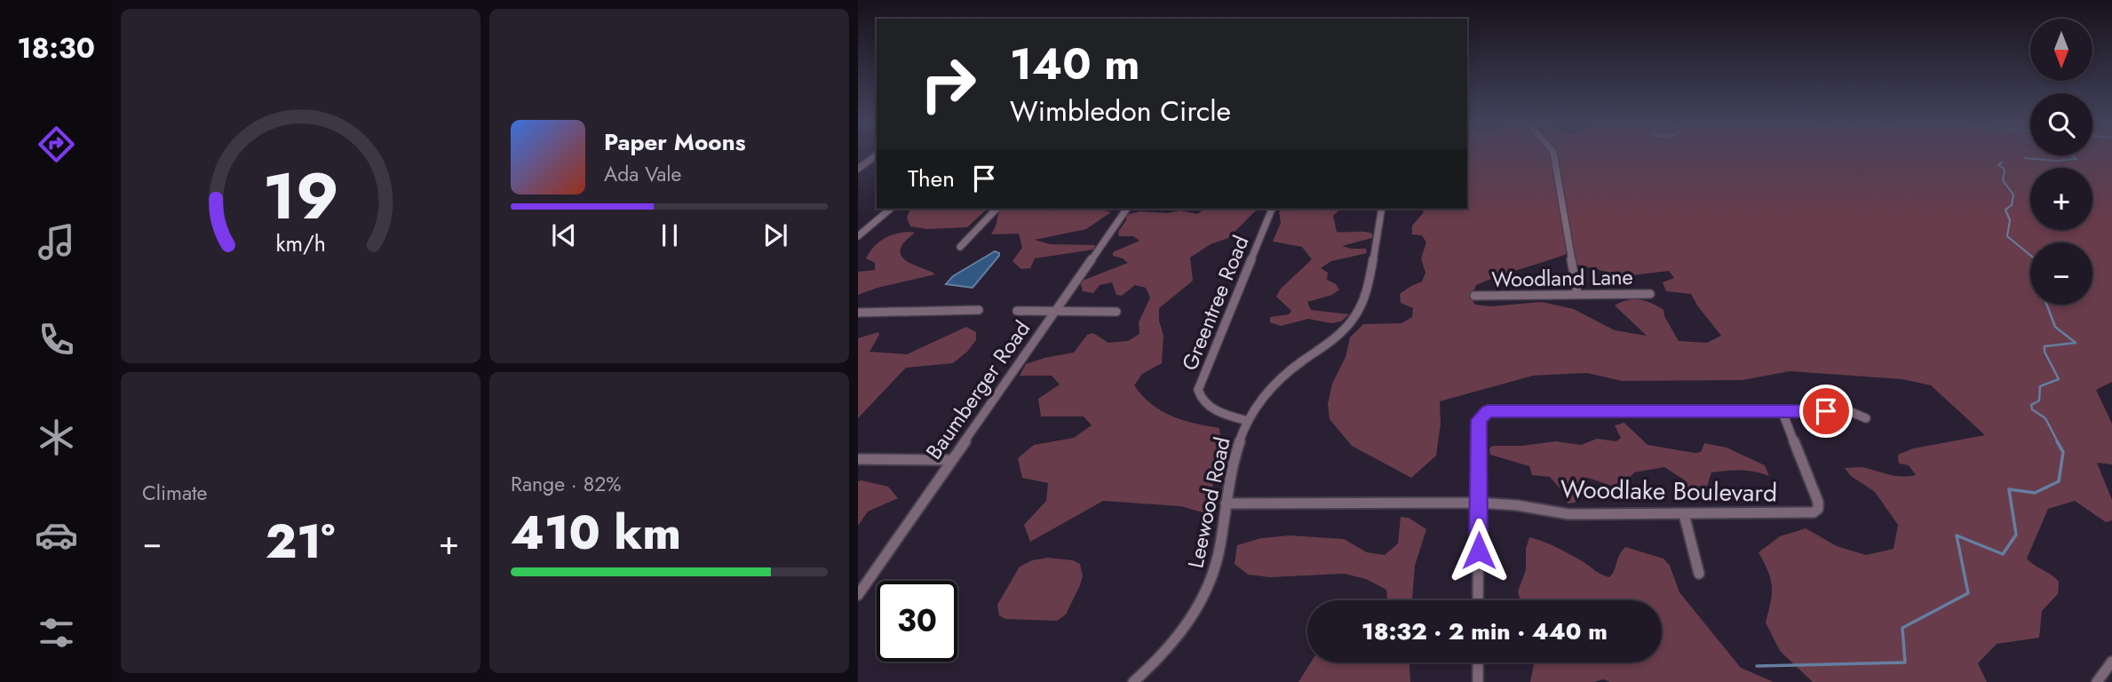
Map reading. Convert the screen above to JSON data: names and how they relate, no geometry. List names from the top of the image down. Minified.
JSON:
{"streets":{"street":["Woodland Lane","Greentree Road","Baumberger Road","Woodlake Boulevard","Leewood Road"]},"crossings":[["Greentree Road","Leewood Road"],["Woodlake Boulevard","Leewood Road"]],"north":"bottom","page":{"tabs":"18:30","map_buttons":["+","−"],"turn":["140 m","Wimbledon Circle"],"song":["Paper Moons","Ada Vale"],"then":"Then","tile":["Climate",["Range · 82%","410 km"]],"heat":["−","21°","+"],"limit":"30","trip":"18:32 · 2 min · 440 m","gauge":["19","km/h"]}}
